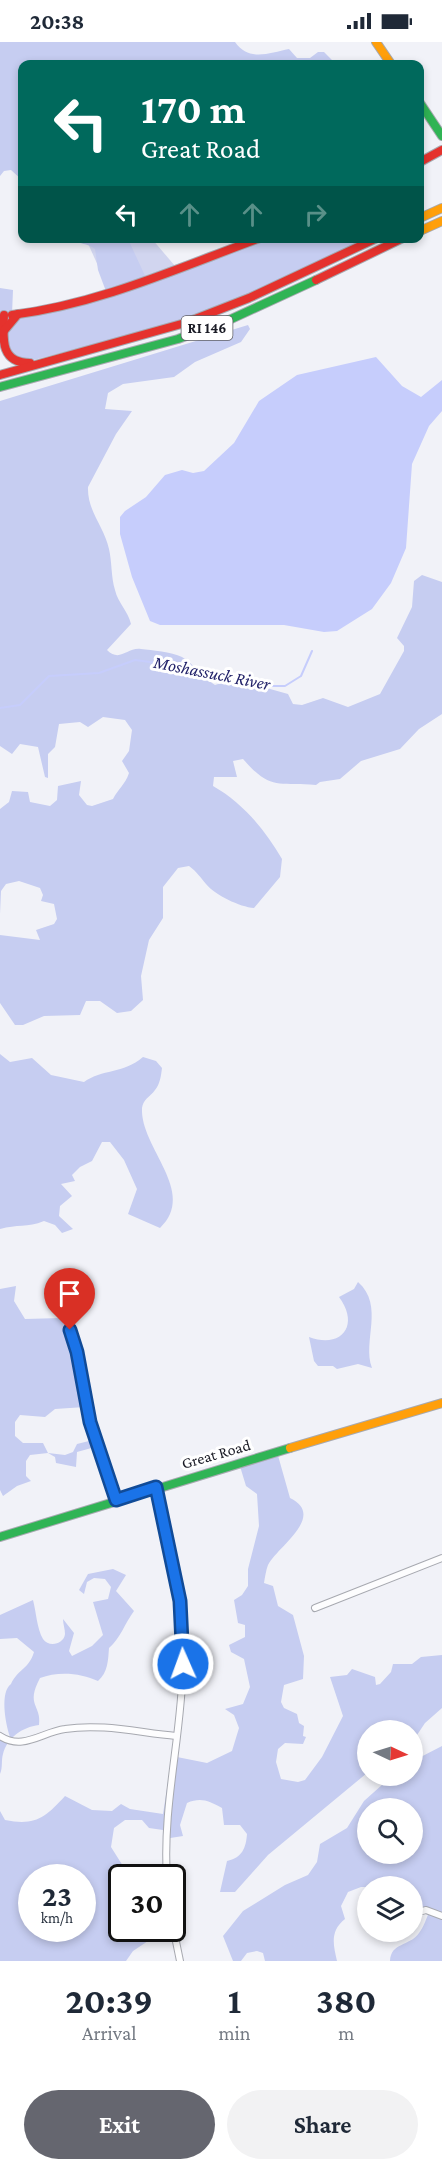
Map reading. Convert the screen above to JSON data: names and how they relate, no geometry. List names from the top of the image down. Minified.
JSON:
{"streets":{"main road":["RI 146","Great Road"]},"water":["Moshassuck River"],"north":"right","page":{"status":"20:38","turn":["170 m","Great Road"],"speed":"23 km/h","limit":"30","eta":["20:39","Arrival","1","min","380","m"],"buttons":["Exit","Share"]}}
